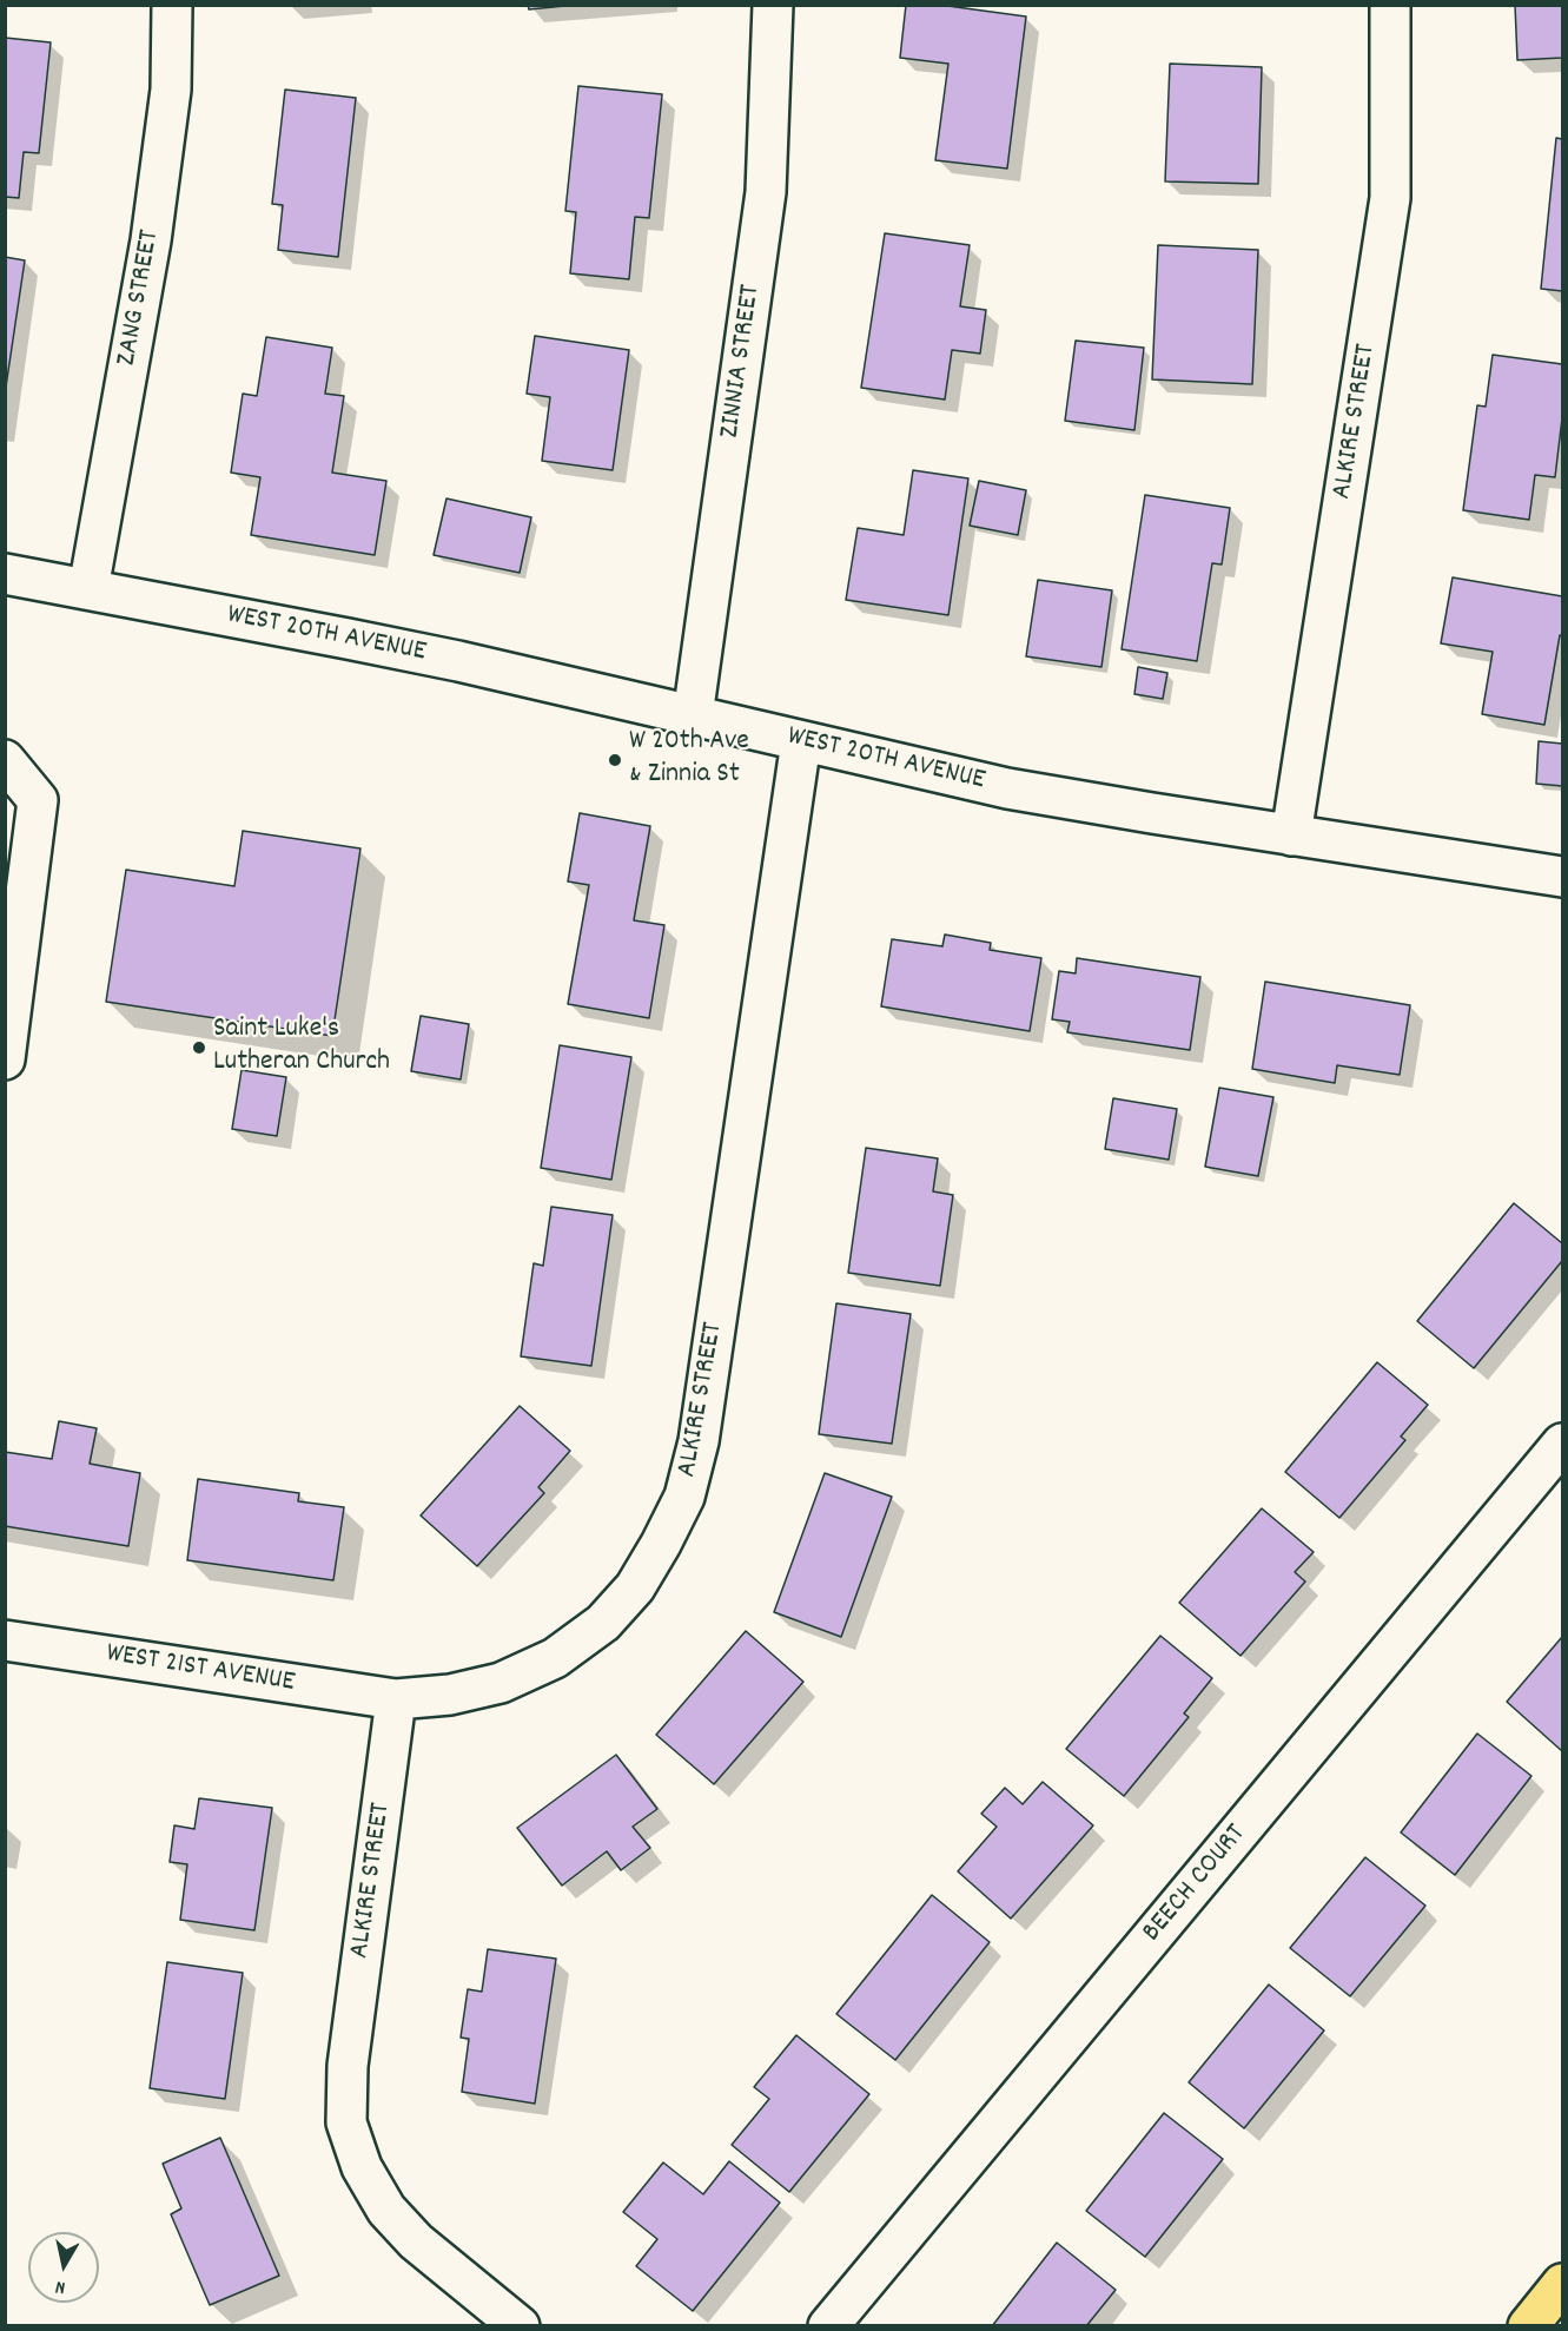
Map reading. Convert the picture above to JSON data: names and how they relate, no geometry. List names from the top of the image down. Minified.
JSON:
{"streets":{"street":["ZANG STREET","ZINNIA STREET","ALKIRE STREET","WEST 20TH AVENUE","WEST 21ST AVENUE","BEECH COURT"]},"crossings":[["ZANG STREET","WEST 20TH AVENUE"],["ZINNIA STREET","WEST 20TH AVENUE"],["ALKIRE STREET","WEST 20TH AVENUE"],["ALKIRE STREET","WEST 21ST AVENUE"]],"places":["W 20th Ave & Zinnia St","Saint Luke's Lutheran Church"],"north":"bottom"}
